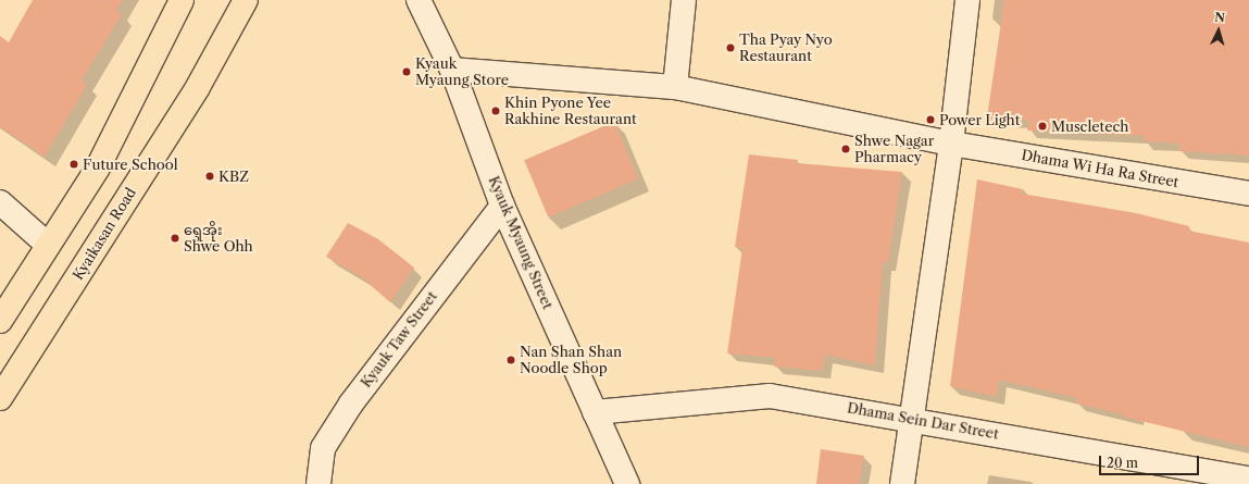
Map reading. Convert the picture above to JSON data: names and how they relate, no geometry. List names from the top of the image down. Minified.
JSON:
{"streets":{"main road":["Kyaikasan Road"],"street":["Dhama Wi Ha Ra Street","Kyauk Myaung Street","Kyauk Taw Street","Dhama Sein Dar Street"]},"crossings":[["Dhama Wi Ha Ra Street","Kyauk Myaung Street"],["Kyauk Myaung Street","Kyauk Taw Street"],["Kyauk Myaung Street","Dhama Sein Dar Street"]],"places":["Tha Pyay Nyo Restaurant","Kyauk Myaung Store","Khin Pyone Yee Rakhine Restaurant","Power Light","Muscletech","Shwe Nagar Pharmacy","Future School","KBZ","ရွှေအိုး Shwe Ohh","Nan Shan Shan Noodle Shop"],"scale_bar":"20 m","north":"top"}
